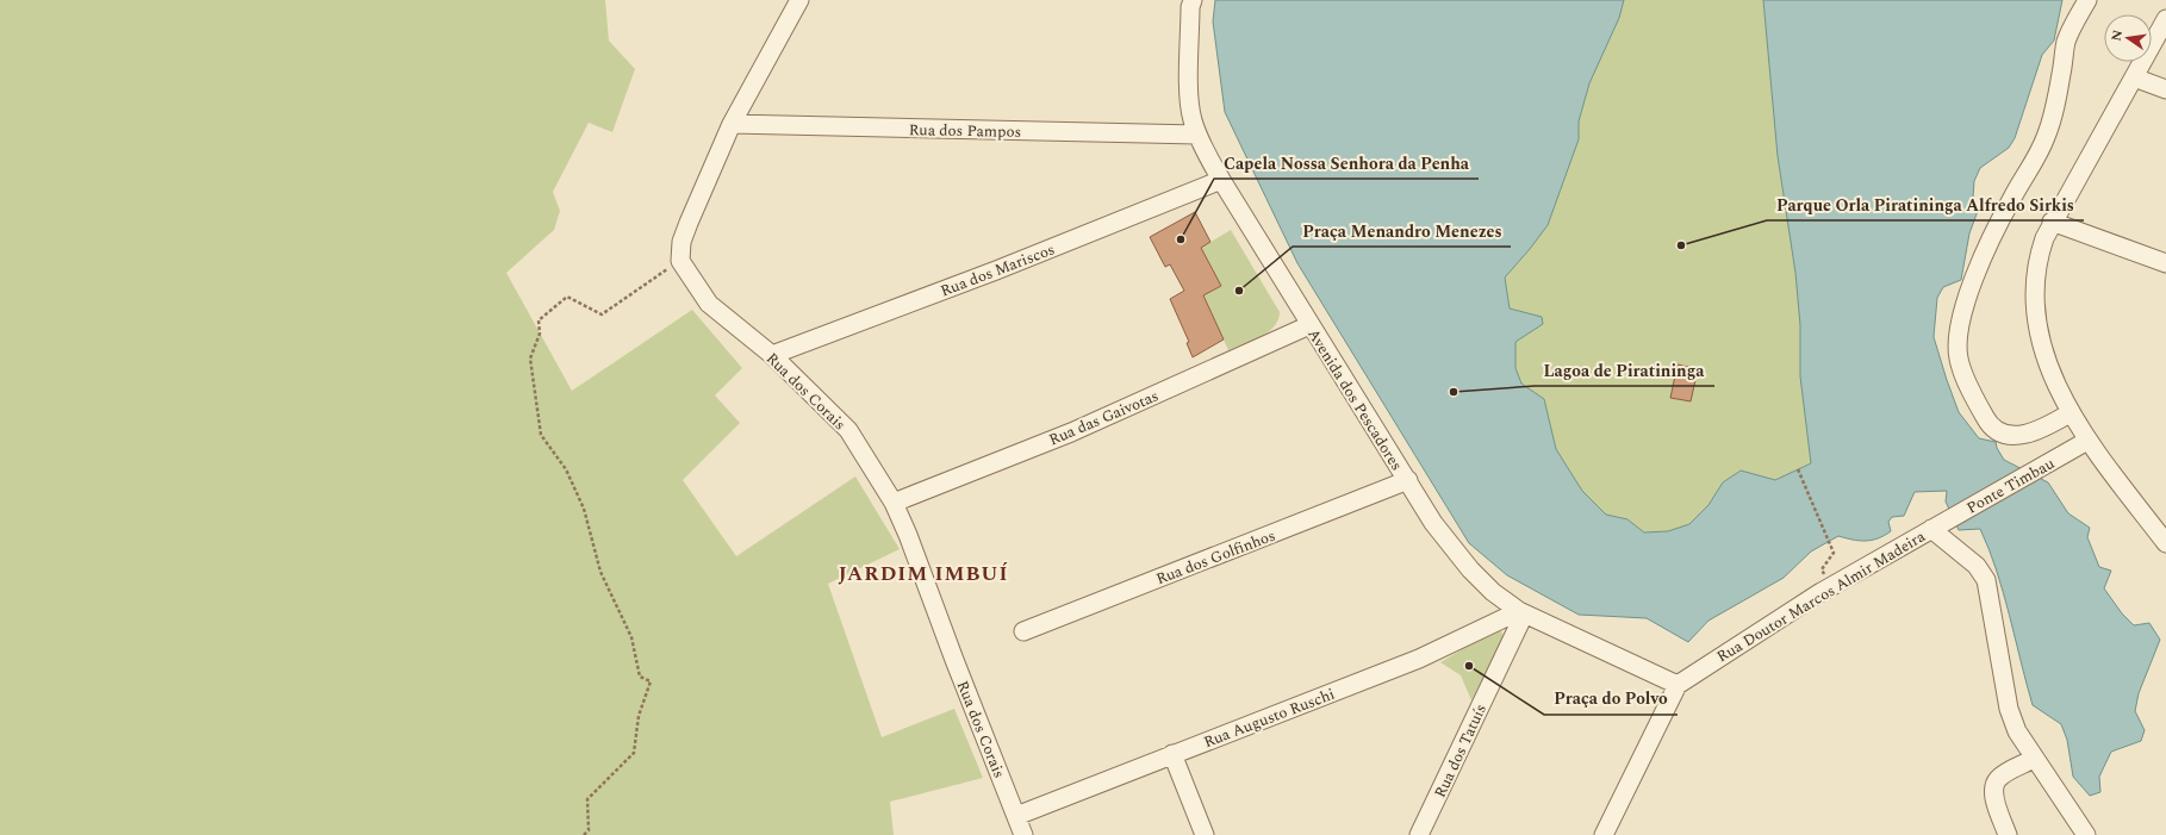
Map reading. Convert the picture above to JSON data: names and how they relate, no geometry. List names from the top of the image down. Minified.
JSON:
{"streets":{"street":["Rua dos Pampos","Rua dos Mariscos","Rua dos Corais","Avenida dos Pescadores","Rua das Gaivotas","Ponte Timbau","Rua dos Golfinhos","Rua Doutor Marcos Almir Madeira","Rua Augusto Ruschi","Rua dos Tatuís"]},"crossings":[["Rua dos Pampos","Avenida dos Pescadores"],["Rua dos Mariscos","Rua dos Corais"],["Rua dos Mariscos","Avenida dos Pescadores"],["Rua dos Corais","Rua das Gaivotas"],["Rua dos Corais","Rua Augusto Ruschi"],["Avenida dos Pescadores","Rua das Gaivotas"],["Avenida dos Pescadores","Rua dos Golfinhos"],["Avenida dos Pescadores","Rua Doutor Marcos Almir Madeira"],["Avenida dos Pescadores","Rua Augusto Ruschi"],["Avenida dos Pescadores","Rua dos Tatuís"],["Ponte Timbau","Rua Doutor Marcos Almir Madeira"],["Rua Augusto Ruschi","Rua dos Tatuís"]],"districts":["JARDIM IMBUÍ"],"places":["Capela Nossa Senhora da Penha","Parque Orla Piratininga Alfredo Sirkis","Praça Menandro Menezes","Lagoa de Piratininga","Praça do Polvo"],"north":"left"}
